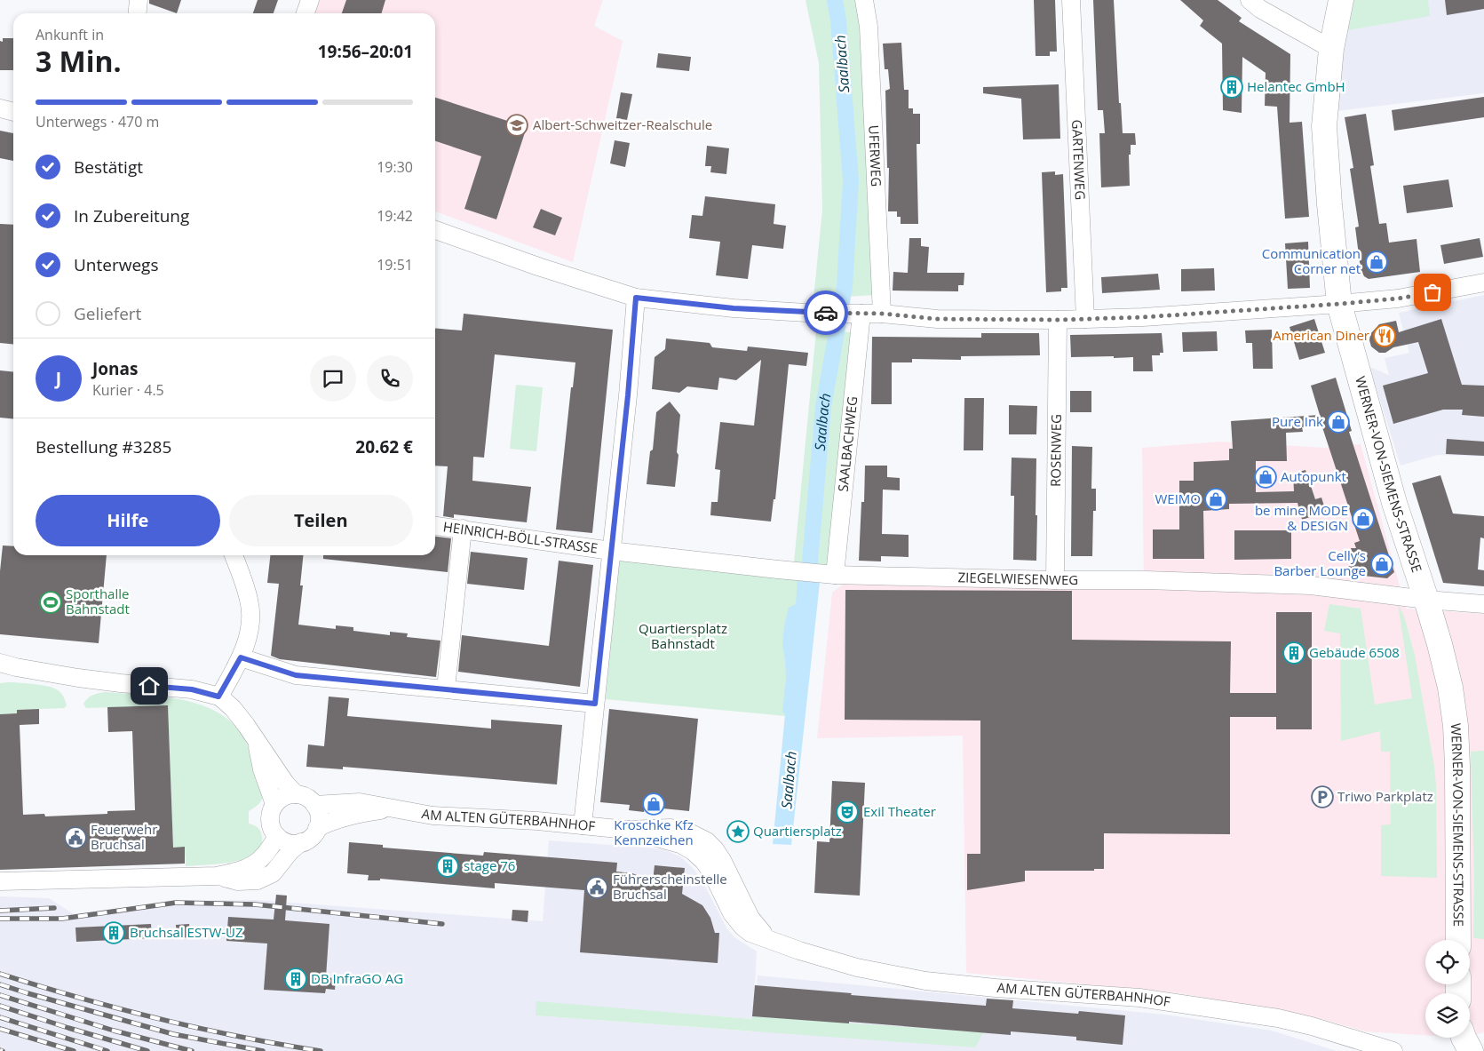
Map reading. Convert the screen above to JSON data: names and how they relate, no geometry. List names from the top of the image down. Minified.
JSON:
{"streets":{"main road":["WERNER-VON-SIEMENS-STRASSE"],"street":["UFERWEG","GARTENWEG","SAALBACHWEG","ROSENWEG","HEINRICH-BÖLL-STRASSE","ZIEGELWIESENWEG","AM ALTEN GÜTERBAHNHOF"]},"crossings":[["SAALBACHWEG","ZIEGELWIESENWEG"],["ROSENWEG","ZIEGELWIESENWEG"],["WERNER-VON-SIEMENS-STRASSE","ZIEGELWIESENWEG"],["HEINRICH-BÖLL-STRASSE","ZIEGELWIESENWEG"]],"water":["Saalbach"],"parks":["Quartiersplatz Bahnstadt"],"places":{"building":["Helantec GmbH","Gebäude 6508","stage 76","Bruchsal ESTW-UZ","DB InfraGO AG"],"school or university":["Albert-Schweitzer-Realschule"],"shop":["Communication Corner net","Pure Ink","Autopunkt","WEIMO","be mine MODE & DESIGN","Celly‘s Barber Lounge","Kroschke Kfz Kennzeichen"],"restaurant":["American Diner"],"sports":["Sporthalle Bahnstadt"],"parking":["Triwo Parkplatz"],"theatre":["Exil Theater"],"place":["Quartiersplatz"],"public building":["Feuerwehr Bruchsal","Führerscheinstelle Bruchsal"]},"page":{"heading":["3 Min.","Ankunft in","19:56–20:01"],"panel":["Jonas","Kurier · 4.5","Bestellung #3285","20.62 €"],"bar":"Unterwegs · 470 m","list":[["Bestätigt","19:30"],["In Zubereitung","19:42"],["Unterwegs","19:51"],"Geliefert"],"round":"J","buttons":["Hilfe","Teilen"]}}
